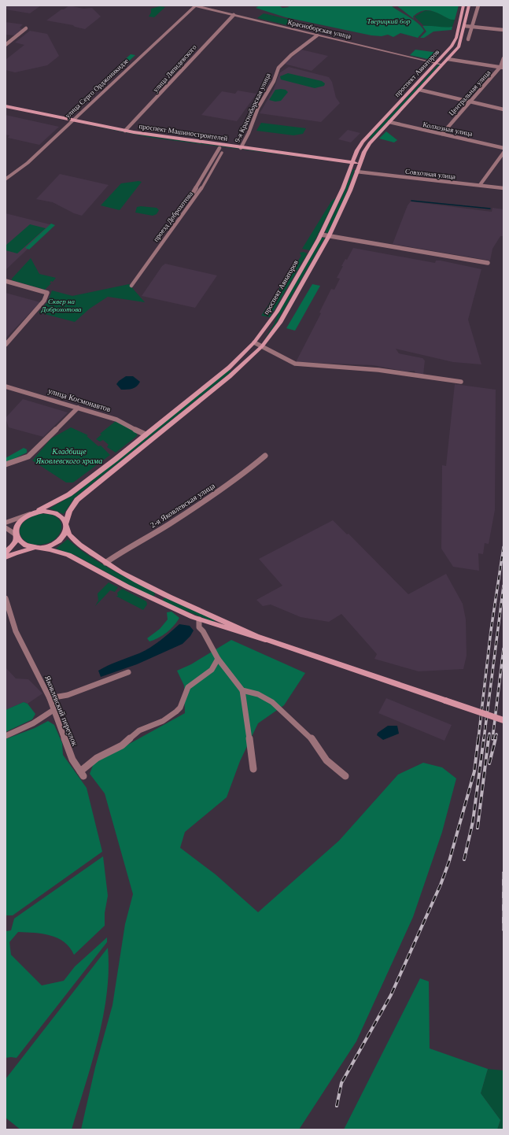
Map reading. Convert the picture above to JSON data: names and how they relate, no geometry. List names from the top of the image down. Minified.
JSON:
{"streets":{"main road":["проспект Авиаторов","проспект Машиностроителей"],"street":["Красноборская улица","улица Ляпидевского","улица Серго Орджоникидзе","Центральная улица","9-я Красноборская улица","Колхозная улица","Совхозная улица","проезд Доброхотова","улица Космонавтов","2-я Яковлевская улица","Яковлевский переулок"]},"crossings":[["Красноборская улица","улица Ляпидевского"],["Красноборская улица","проспект Авиаторов"],["Красноборская улица","улица Серго Орджоникидзе"],["Красноборская улица","9-я Красноборская улица"],["улица Ляпидевского","проспект Машиностроителей"],["проспект Авиаторов","Колхозная улица"],["проспект Авиаторов","проспект Машиностроителей"],["проспект Авиаторов","Совхозная улица"],["проспект Авиаторов","улица Космонавтов"],["улица Серго Орджоникидзе","проспект Машиностроителей"],["Центральная улица","Колхозная улица"],["9-я Красноборская улица","проспект Машиностроителей"],["проспект Машиностроителей","проезд Доброхотова"]],"parks":["Тверицкий бор","Сквер на Доброхотова","Кладбище Яковлевского храма"]}
